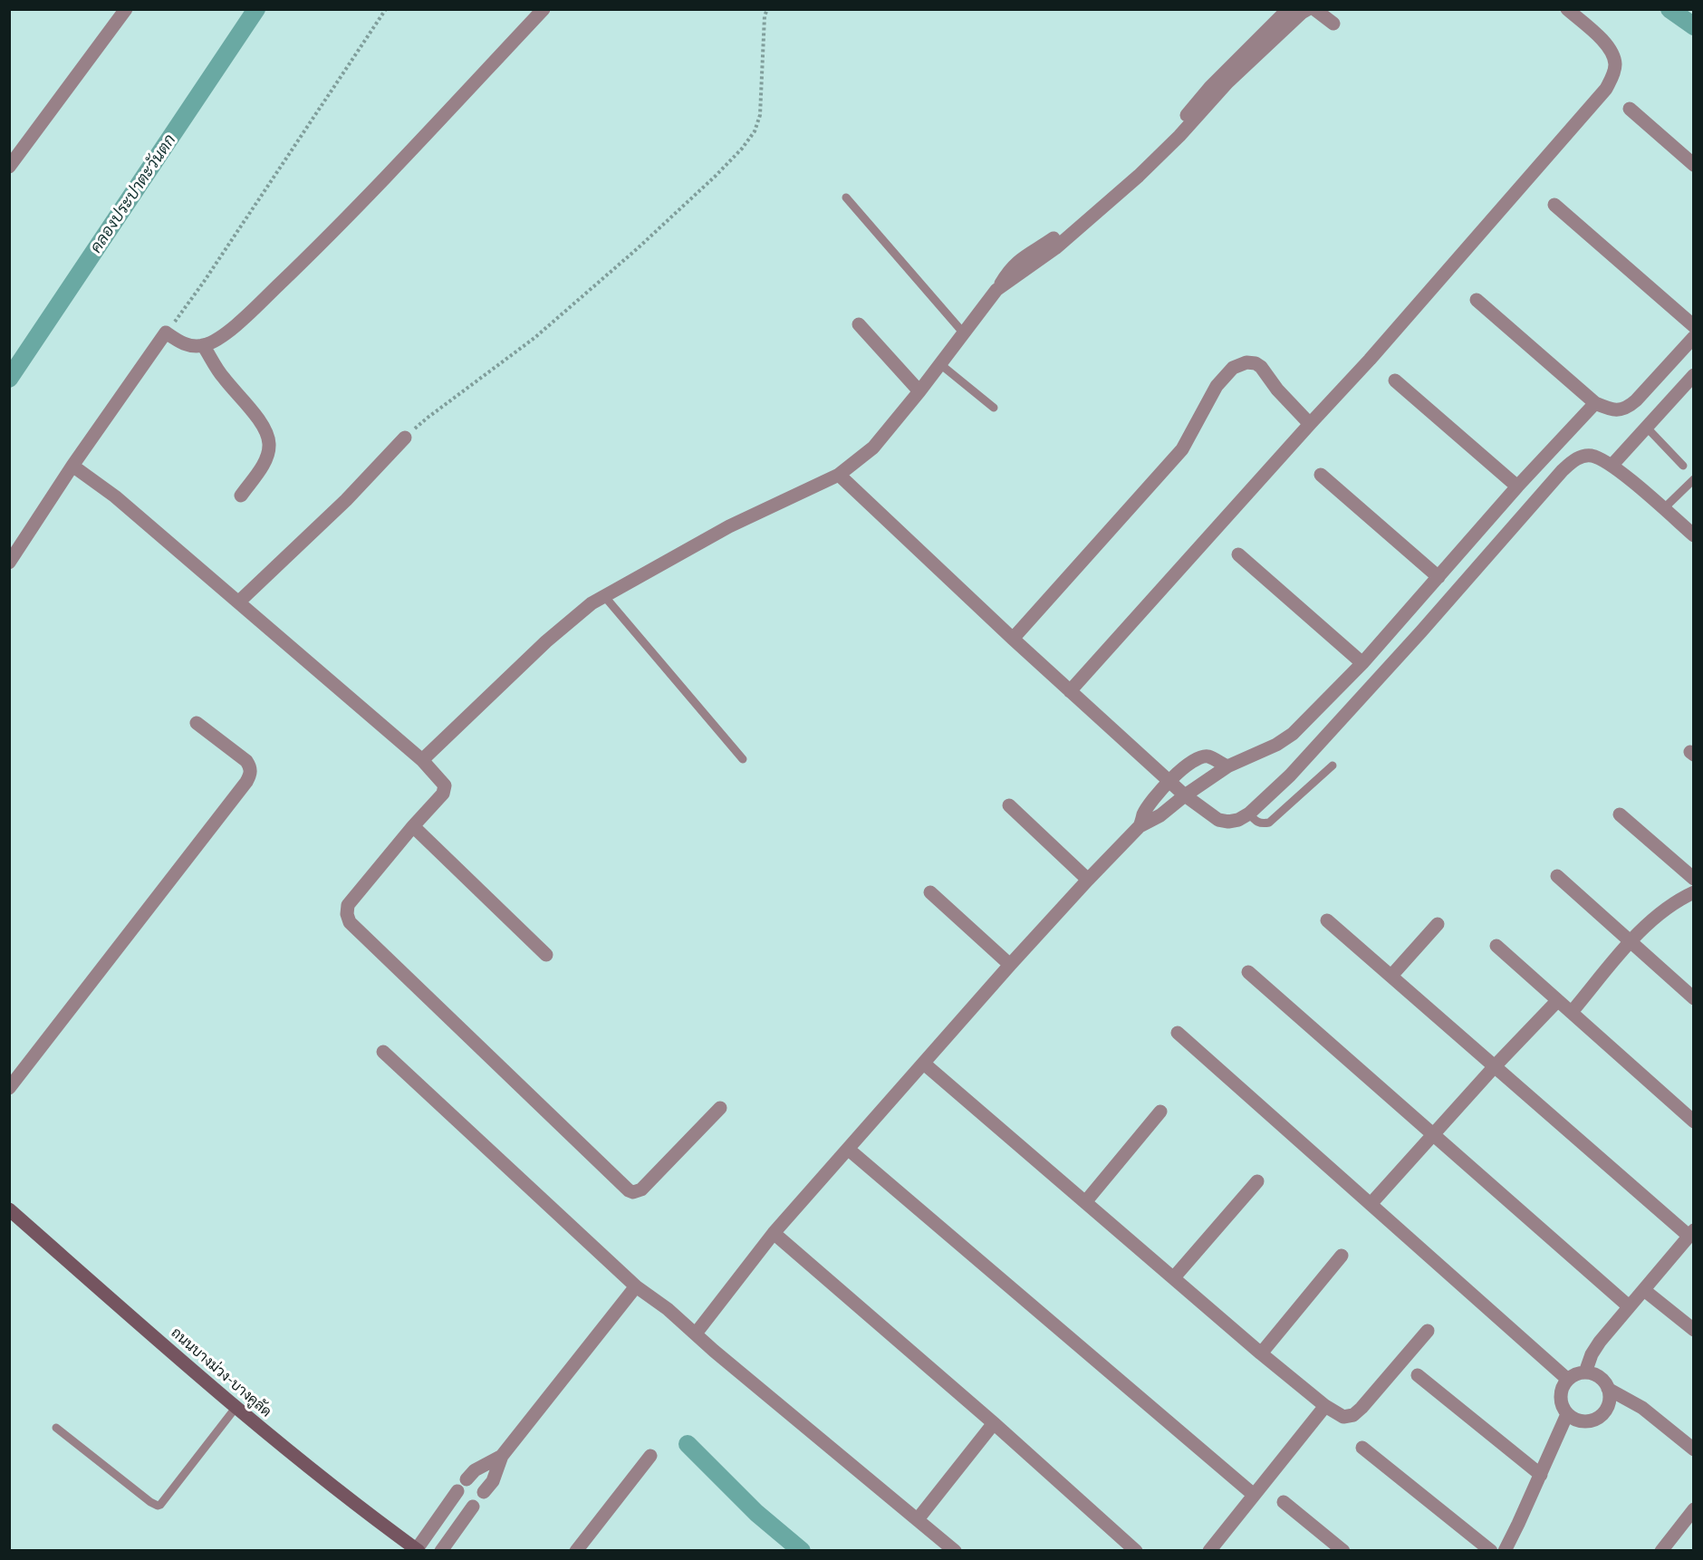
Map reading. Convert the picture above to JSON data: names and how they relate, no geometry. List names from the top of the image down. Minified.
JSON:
{"streets":{"street":["ถนนบางม่วง-บางคูลัด"]},"water":["คลองประปาตะวันตก"]}
